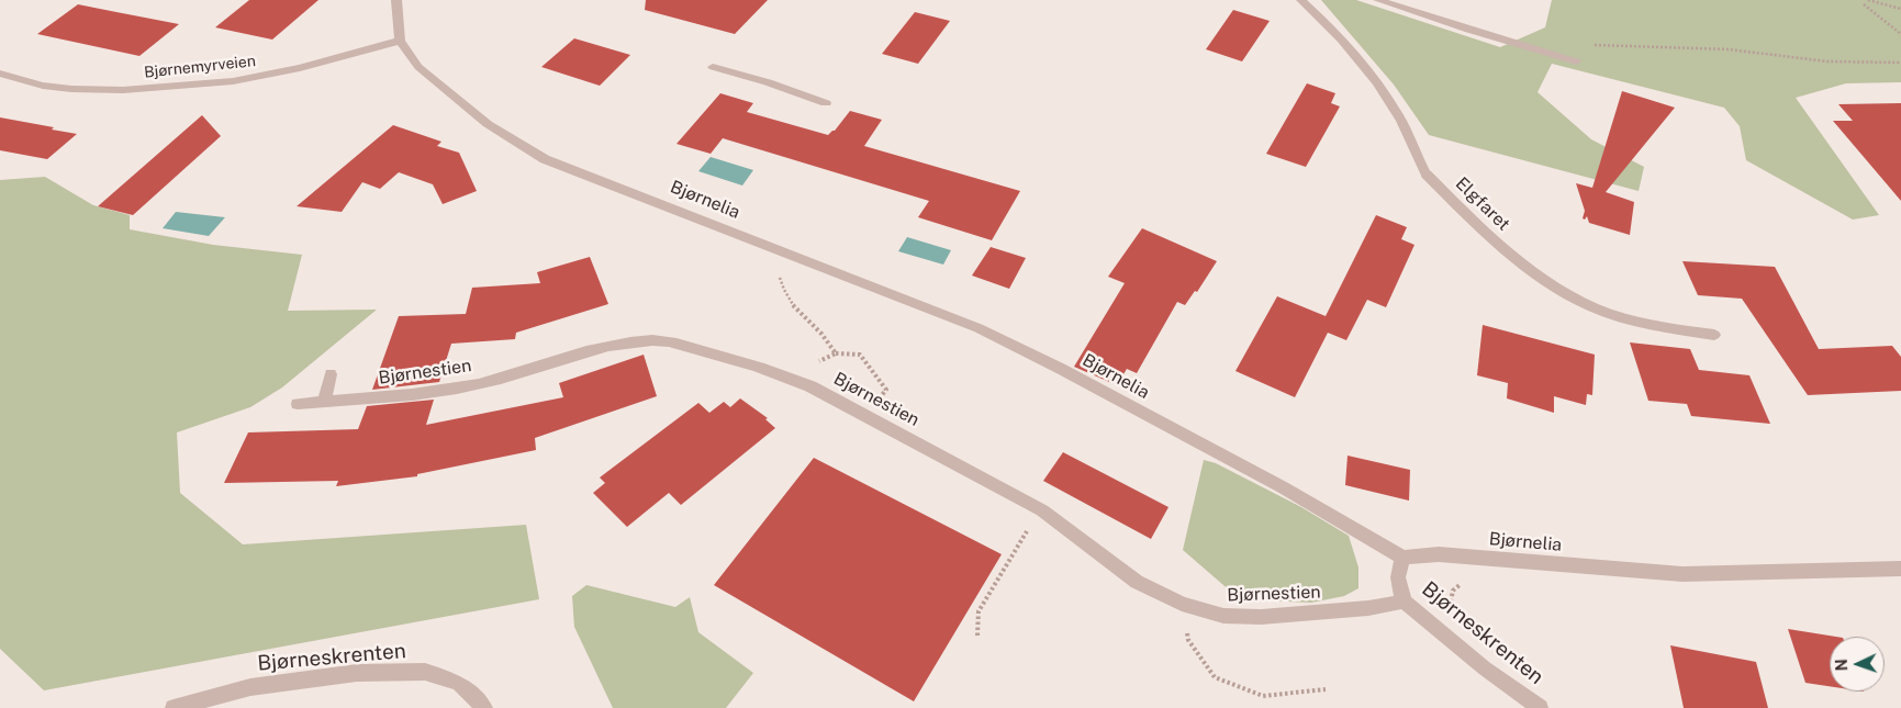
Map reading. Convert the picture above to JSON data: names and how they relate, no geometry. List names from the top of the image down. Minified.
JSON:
{"streets":{"street":["Bjørnemyrveien","Bjørnelia","Elgfaret","Bjørnestien","Bjørneskrenten"]},"crossings":[["Bjørnemyrveien","Bjørnelia"],["Bjørnelia","Bjørneskrenten"],["Bjørnestien","Bjørneskrenten"]],"north":"left"}
